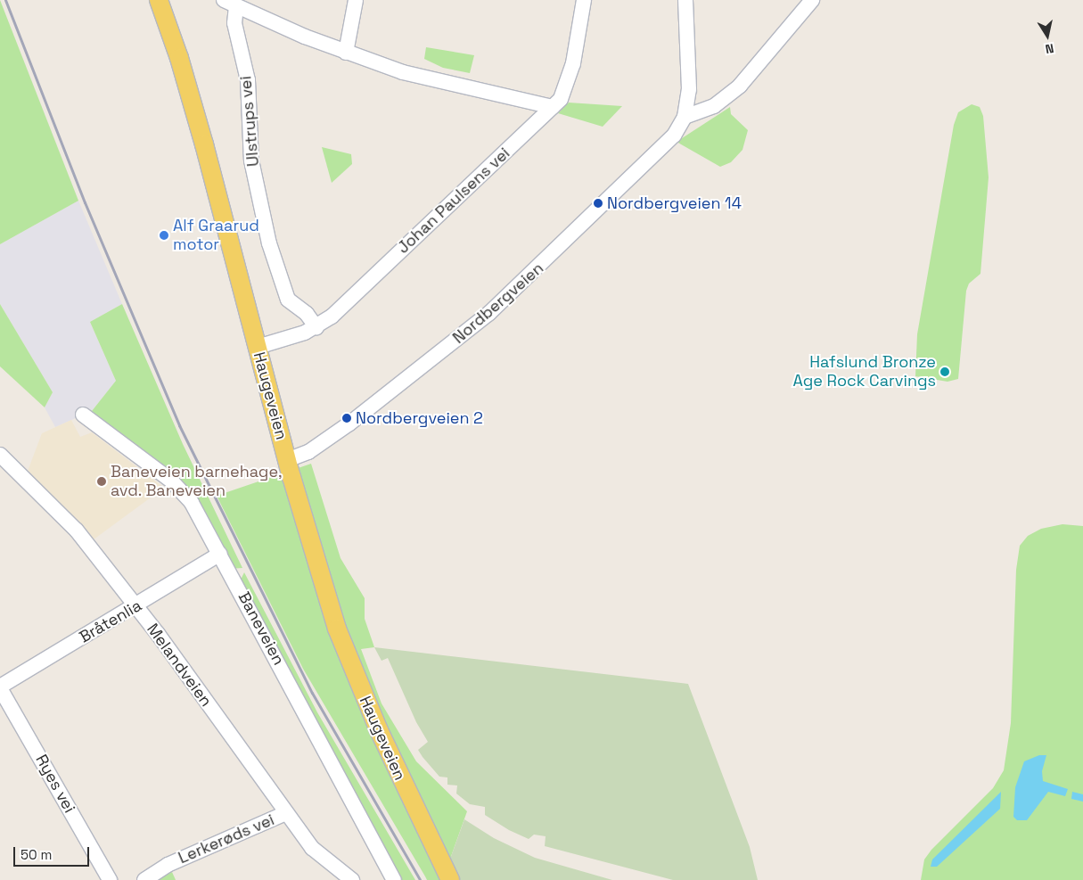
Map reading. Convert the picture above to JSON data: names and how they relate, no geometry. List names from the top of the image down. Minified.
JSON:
{"streets":{"main road":["Haugeveien"],"street":["Ulstrups vei","Johan Paulsens vei","Nordbergveien","Bråtenlia","Baneveien","Melandveien","Ryes vei","Lerkerøds vei"]},"crossings":[["Ulstrups vei","Johan Paulsens vei"],["Johan Paulsens vei","Haugeveien"],["Nordbergveien","Haugeveien"],["Bråtenlia","Baneveien"],["Bråtenlia","Melandveien"],["Bråtenlia","Ryes vei"],["Melandveien","Lerkerøds vei"]],"places":["Nordbergveien 14","Alf Graarud motor","Hafslund Bronze Age Rock Carvings","Nordbergveien 2","Baneveien barnehage, avd. Baneveien"],"scale_bar":"50 m","north":"bottom"}
